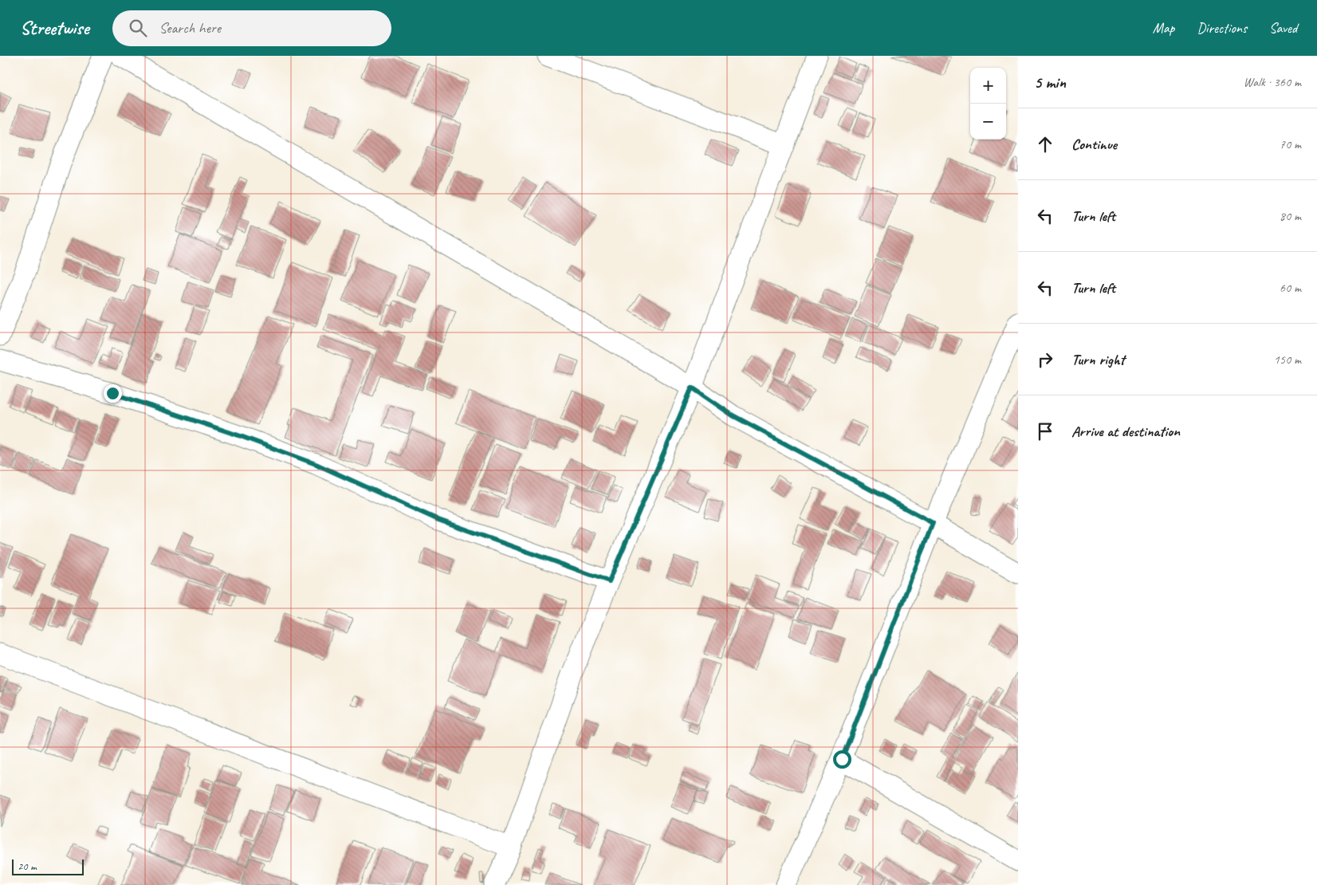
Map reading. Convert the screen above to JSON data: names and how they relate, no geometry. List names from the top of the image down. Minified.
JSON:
{"scale_bar":"20 m","page":{"header":"Streetwise","search":"Search here","nav":["Map","Directions","Saved"],"heading":["5 min","Walk · 360 m"],"map_buttons":["+","−"],"list":[["Continue","70 m"],["Turn left","80 m"],["Turn left","60 m"],["Turn right","150 m"],"Arrive at destination"],"scale":"20 m"}}
